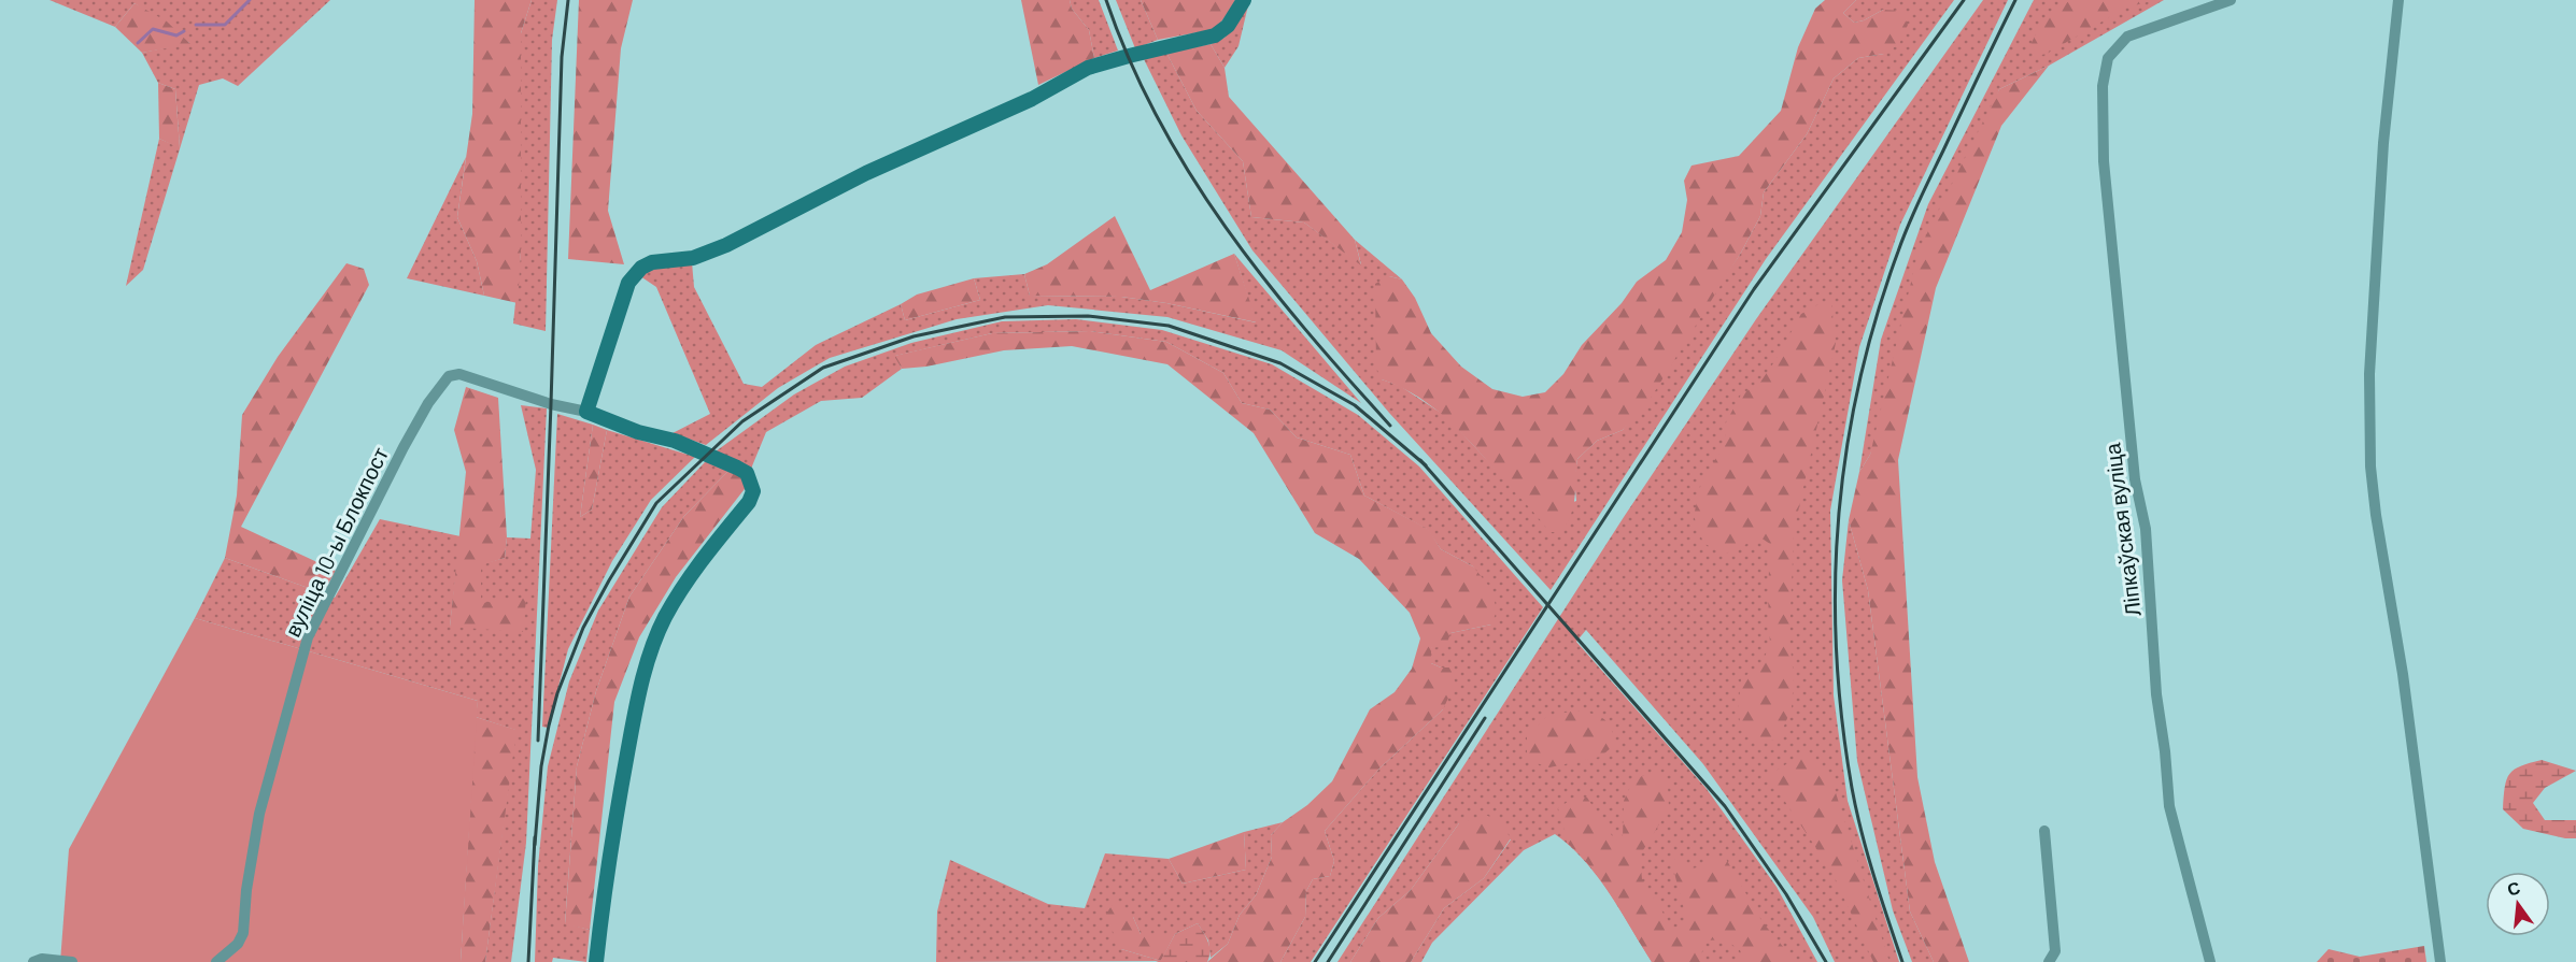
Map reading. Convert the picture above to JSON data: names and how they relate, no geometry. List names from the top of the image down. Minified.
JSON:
{"streets":{"street":["Ліпкаўская вуліца","вуліца 10-ы Блокпост"]},"north":"top"}
